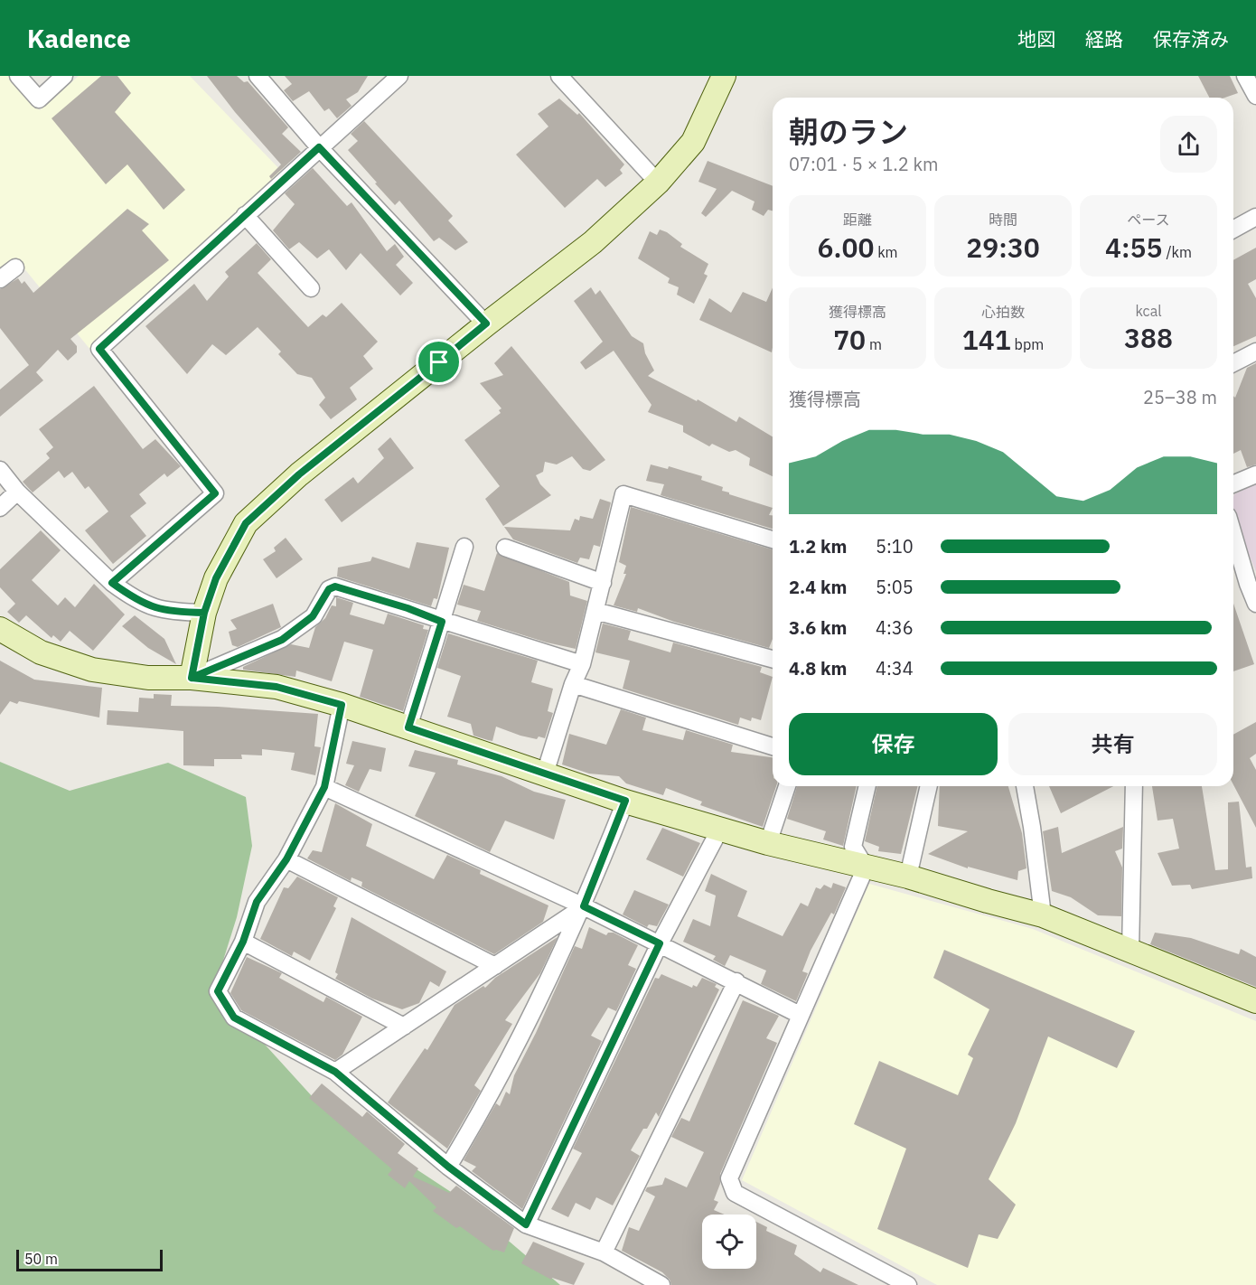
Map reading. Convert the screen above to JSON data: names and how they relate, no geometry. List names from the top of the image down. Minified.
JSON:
{"scale_bar":"50 m","page":{"header":"Kadence","nav":["地図","経路","保存済み"],"heading":["朝のラン","07:01 · 5 × 1.2 km"],"stats":[["距離","6.00 km"],["時間","29:30"],["ペース","4:55 /km"],["獲得標高","70 m"],["心拍数","141 bpm"],["kcal","388"]],"chart":["獲得標高","25–38 m"],"list":[{"name":"1.2 km","note":"5:10"},{"name":"2.4 km","note":"5:05"},{"name":"3.6 km","note":"4:36"},{"name":"4.8 km","note":"4:34"}],"buttons":["保存","共有"],"scale":"50 m"}}
